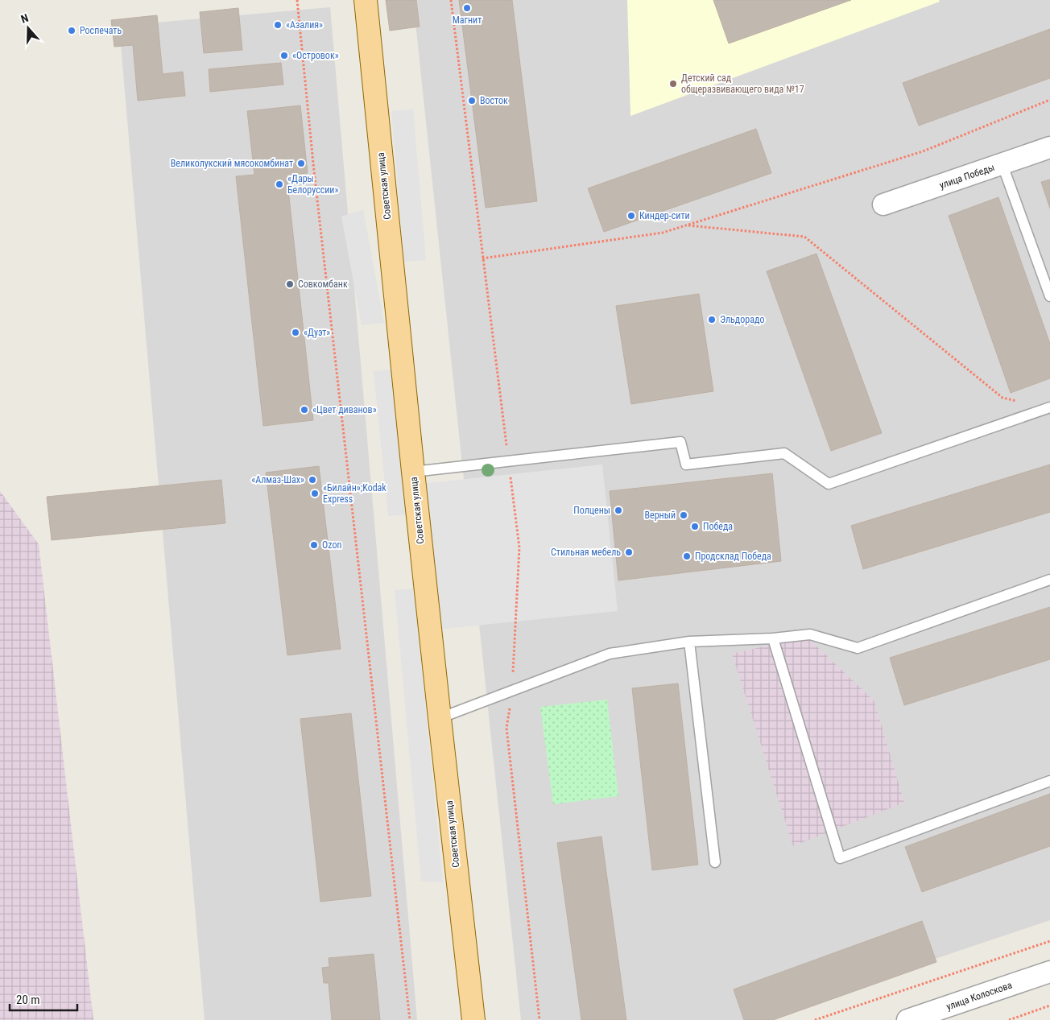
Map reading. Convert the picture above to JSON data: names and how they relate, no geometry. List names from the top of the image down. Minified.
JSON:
{"streets":{"main road":["Советская улица"],"street":["улица Победы","улица Колоскова"]},"places":["Магнит","«Азалия»","Роспечать","«Островок»","Детский сад общеразвивающего вида №17","Восток","Великолукский мясокомбинат","«Дары Белоруссии»","Киндер-сити","Совкомбанк","Эльдорадо","«Дуэт»","«Цвет диванов»","«Алмаз-Шах»","«Билайн»;Kodak Express","Полцены","Верный","Победа","Ozon","Стильная мебель","Продсклад Победа"],"scale_bar":"20 m","north":"top"}
